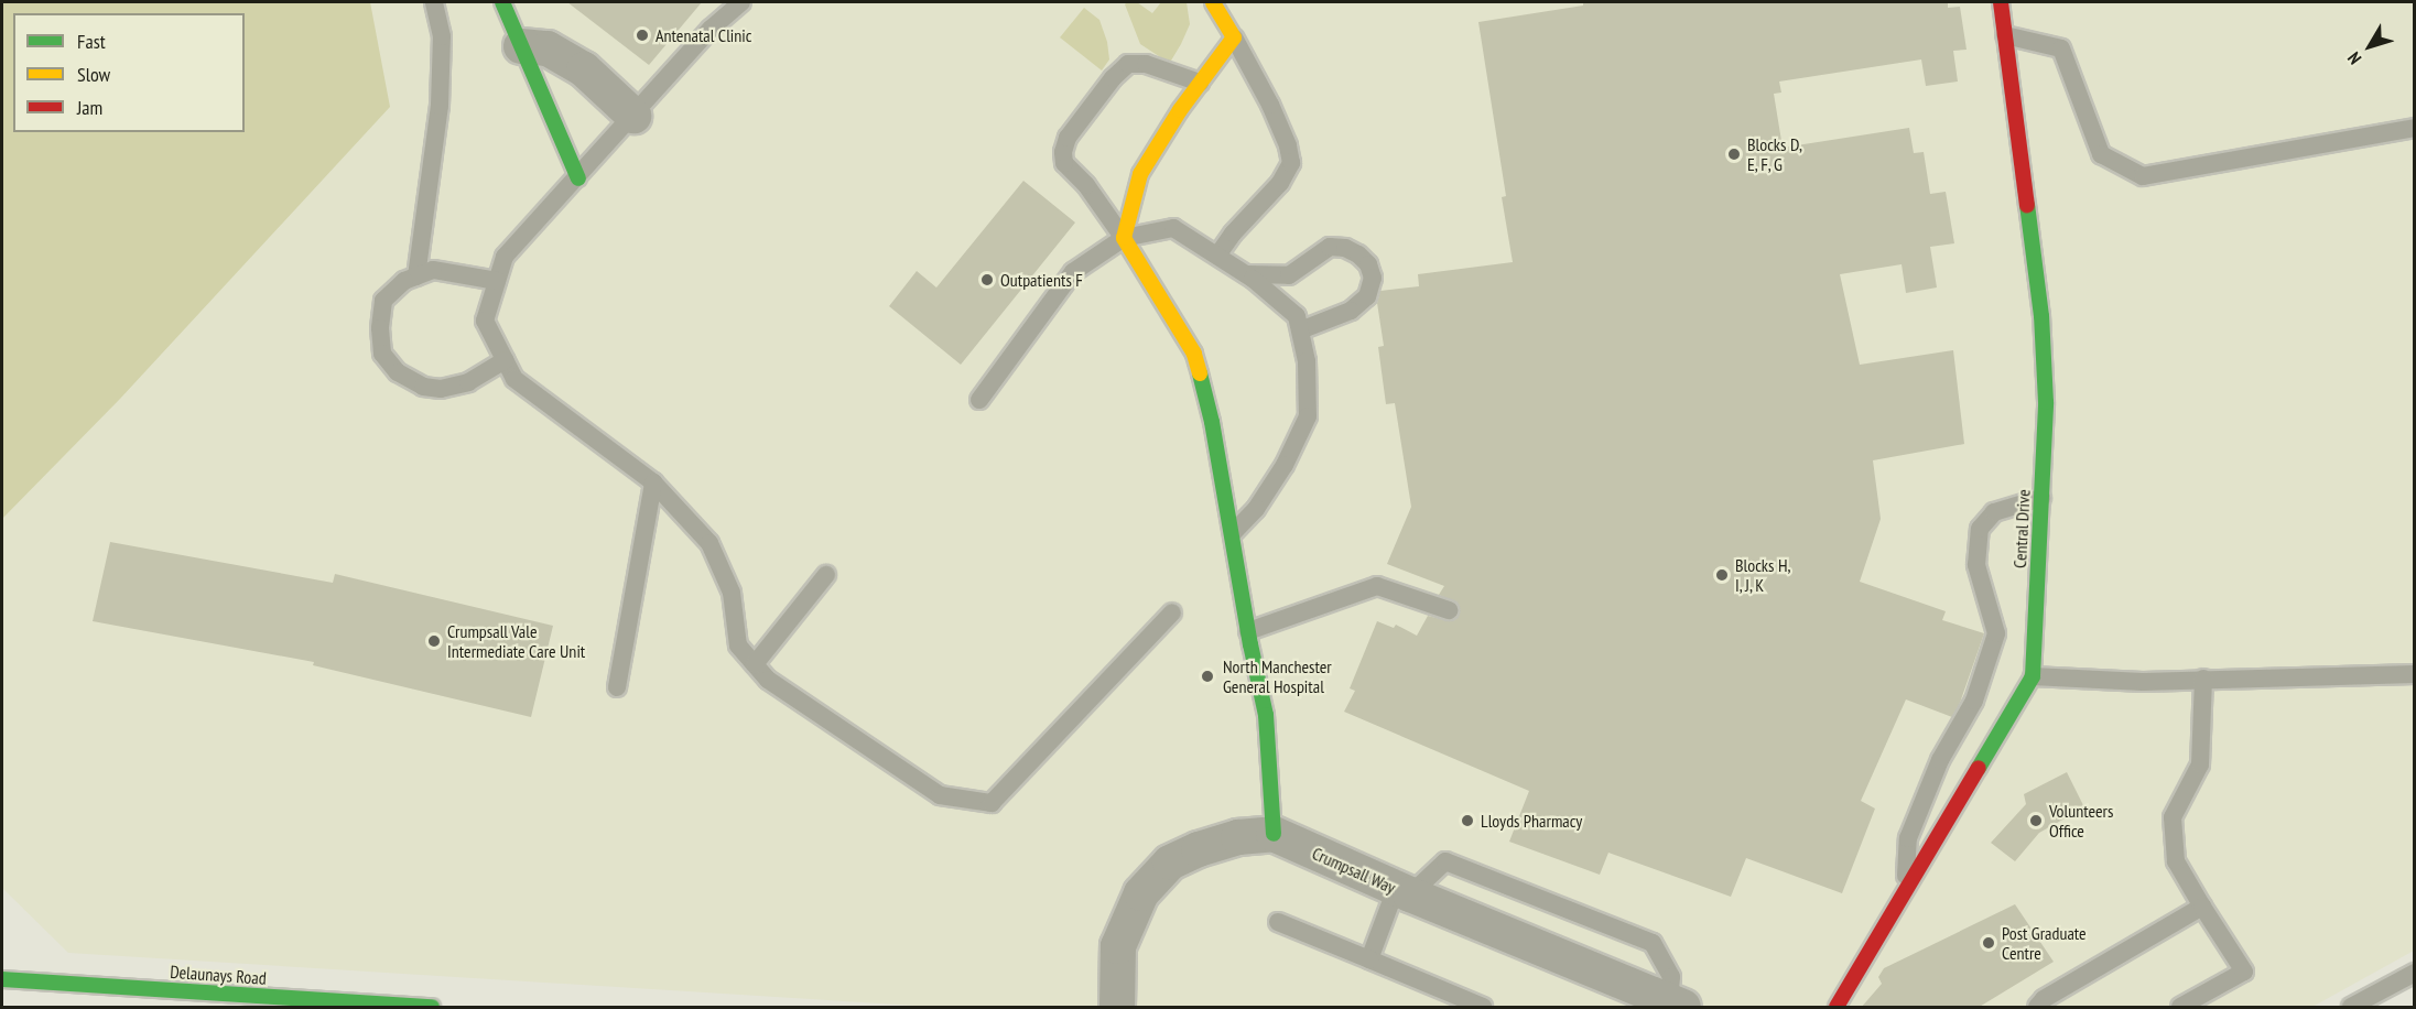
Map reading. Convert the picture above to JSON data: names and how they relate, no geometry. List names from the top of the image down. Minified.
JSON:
{"streets":{"street":["Central Drive","Crumpsall Way","Delaunays Road"]},"places":["Antenatal Clinic","Blocks D, E, F, G","Outpatients F","Blocks H, I, J, K","Crumpsall Vale Intermediate Care Unit","North Manchester General Hospital","Lloyds Pharmacy","Volunteers Office","Post Graduate Centre"],"legend":["Fast","Slow","Jam"],"north":"bottom left"}
